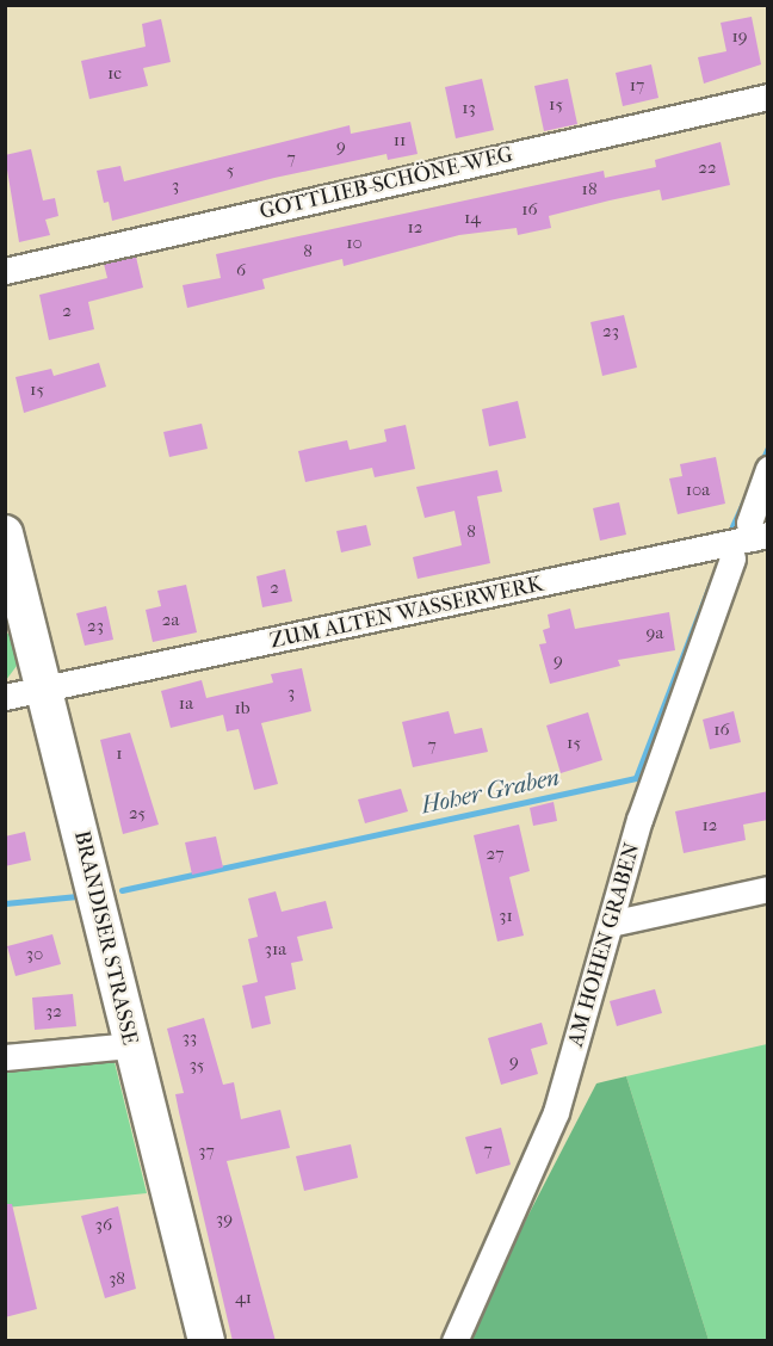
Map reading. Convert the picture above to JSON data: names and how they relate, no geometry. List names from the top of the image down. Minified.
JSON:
{"streets":{"street":["GOTTLIEB-SCHÖNE-WEG","ZUM ALTEN WASSERWERK","BRANDISER STRASSE","AM HOHEN GRABEN"]},"crossings":[["ZUM ALTEN WASSERWERK","BRANDISER STRASSE"],["ZUM ALTEN WASSERWERK","AM HOHEN GRABEN"]],"water":["Hoher Graben"],"house_numbers":["19","1c","17","15","13","11","9","7","22","5","3","18","16","14","12","10","8","6","2","23","15","10a","8","2","2a","23","9a","9","3","1a","1b","16","15","7","1","25","12","27","31","31a","30","32","33","9","35","7","37","39","36","38","41"]}
